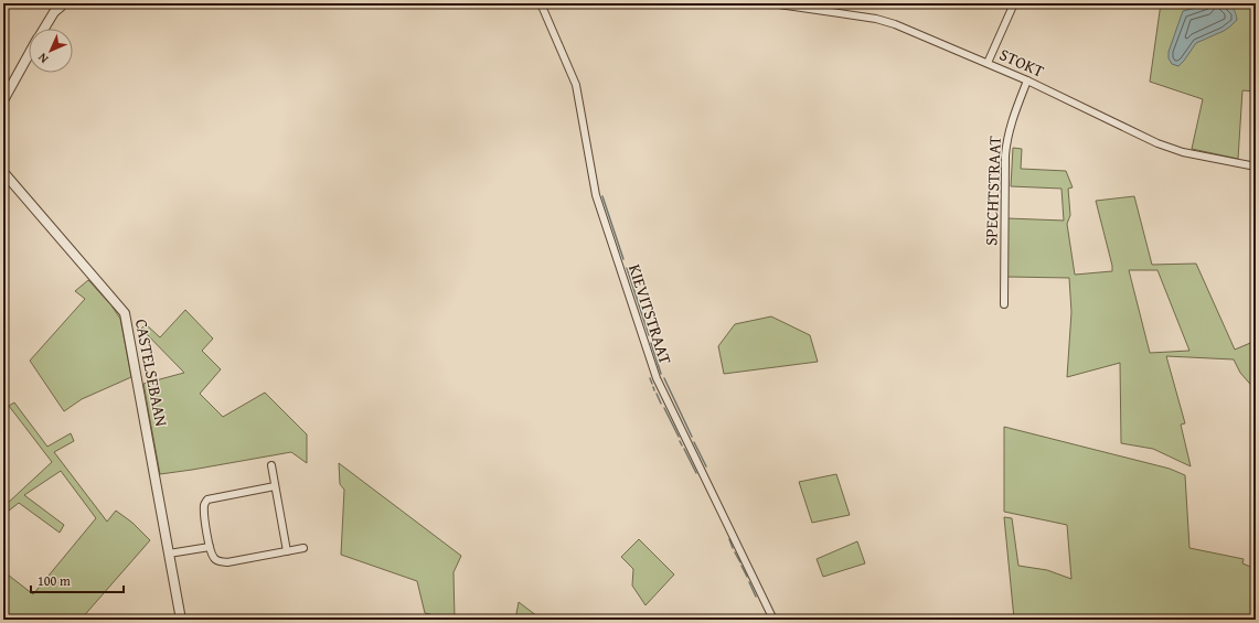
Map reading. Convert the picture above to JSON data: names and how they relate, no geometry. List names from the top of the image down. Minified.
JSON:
{"streets":{"street":["STOKT","SPECHTSTRAAT","KIEVITSTRAAT","CASTELSEBAAN"]},"crossings":[["STOKT","SPECHTSTRAAT"]],"scale_bar":"100 m","north":"bottom left"}
